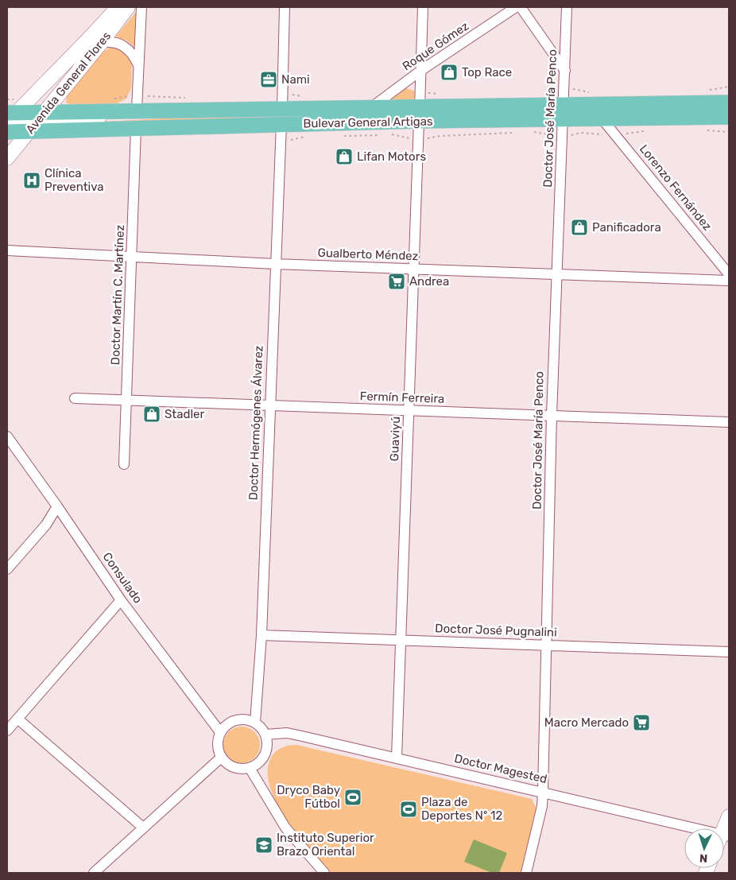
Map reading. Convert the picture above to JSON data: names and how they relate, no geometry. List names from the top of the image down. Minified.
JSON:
{"streets":{"main road":["Avenida General Flores","Bulevar General Artigas"],"street":["Roque Gómez","Doctor José María Penco","Lorenzo Fernández","Gualberto Méndez","Doctor Martín C. Martínez","Fermín Ferreira","Doctor Hermógenes Álvarez","Guaviyú","Consulado","Doctor José Pugnalini","Doctor Magested"]},"crossings":[["Roque Gómez","Bulevar General Artigas"],["Roque Gómez","Guaviyú"],["Avenida General Flores","Bulevar General Artigas"],["Doctor José María Penco","Bulevar General Artigas"],["Doctor José María Penco","Gualberto Méndez"],["Doctor José María Penco","Fermín Ferreira"],["Doctor José María Penco","Doctor José Pugnalini"],["Doctor José María Penco","Doctor Magested"],["Bulevar General Artigas","Lorenzo Fernández"],["Bulevar General Artigas","Doctor Martín C. Martínez"],["Bulevar General Artigas","Doctor Hermógenes Álvarez"],["Bulevar General Artigas","Guaviyú"],["Gualberto Méndez","Doctor Martín C. Martínez"],["Gualberto Méndez","Doctor Hermógenes Álvarez"],["Gualberto Méndez","Guaviyú"],["Doctor Martín C. Martínez","Fermín Ferreira"],["Fermín Ferreira","Doctor Hermógenes Álvarez"],["Fermín Ferreira","Guaviyú"],["Doctor Hermógenes Álvarez","Consulado"],["Doctor Hermógenes Álvarez","Doctor José Pugnalini"],["Doctor Hermógenes Álvarez","Doctor Magested"],["Guaviyú","Doctor José Pugnalini"],["Guaviyú","Doctor Magested"],["Consulado","Doctor Magested"]],"places":{"shop":["Top Race","Lifan Motors","Panificadora","Stadler"],"office":["Nami"],"hospital":["Clínica Preventiva"],"supermarket":["Andrea","Macro Mercado"],"sports":["Dryco Baby Fútbol","Plaza de Deportes Nº 12"],"school or university":["Instituto Superior Brazo Oriental"]},"north":"bottom"}
